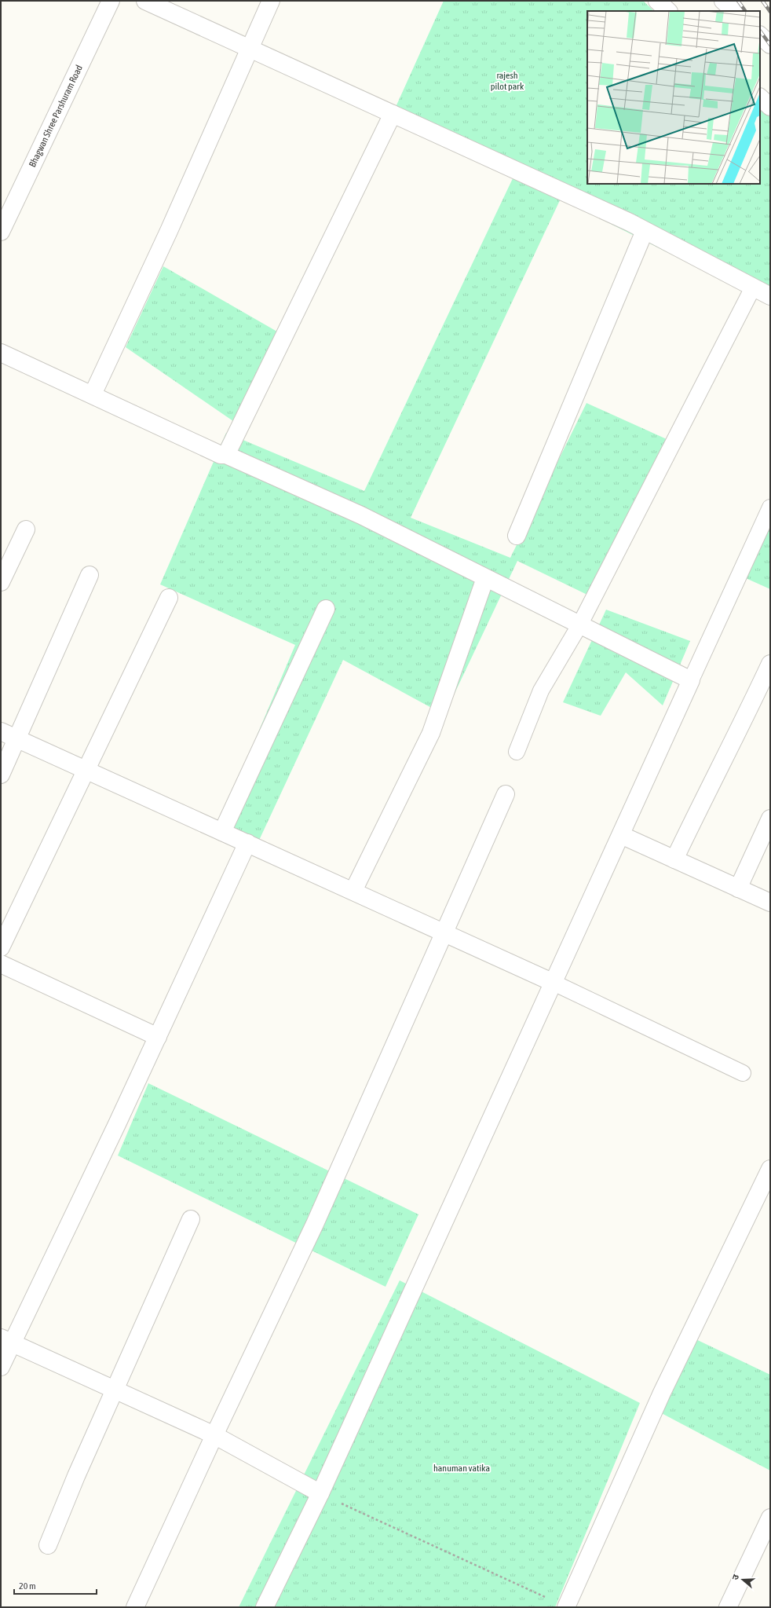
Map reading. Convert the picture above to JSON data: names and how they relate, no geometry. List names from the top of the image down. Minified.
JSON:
{"streets":{"street":["Bhagwan Shree Parshuram Road"]},"parks":["rajesh pilot park","hanuman vatika"],"scale_bar":"20 m","north":"left"}
